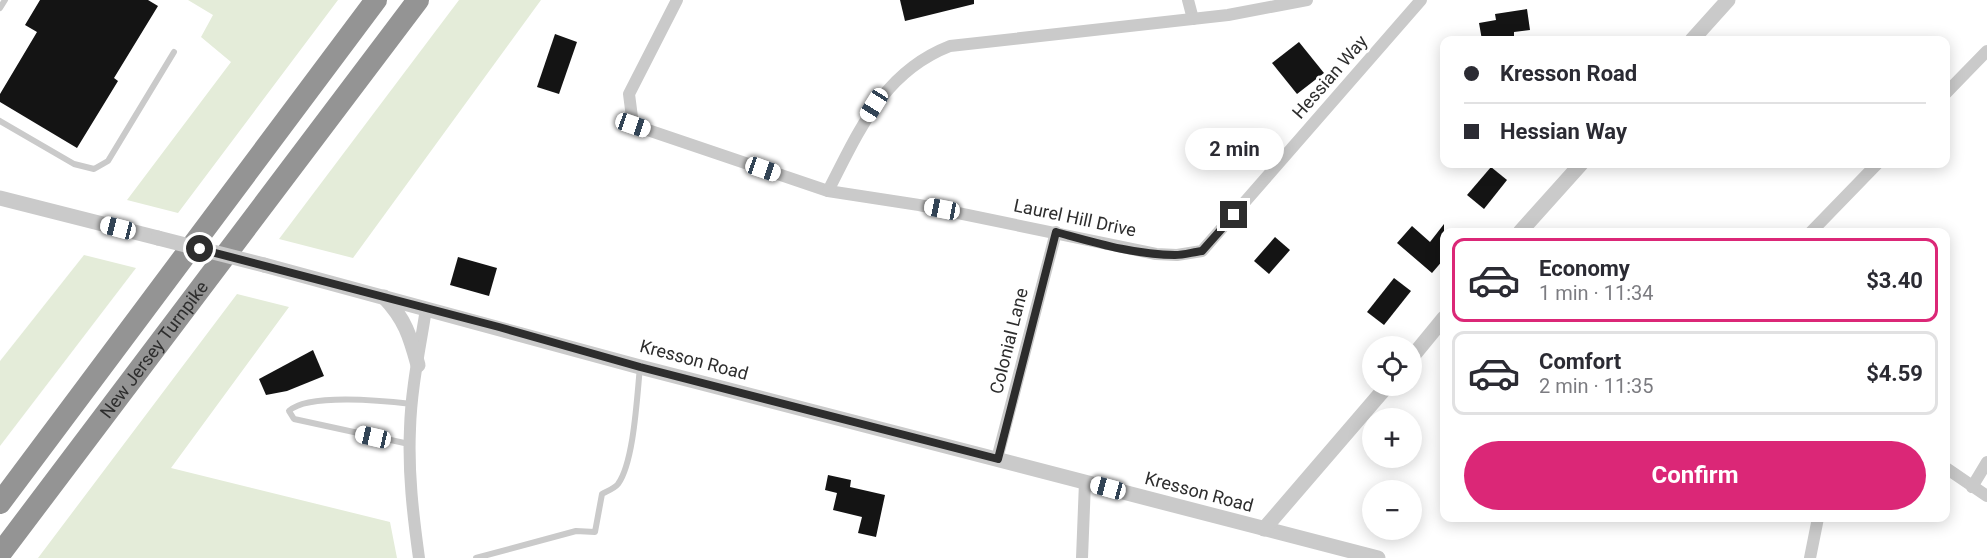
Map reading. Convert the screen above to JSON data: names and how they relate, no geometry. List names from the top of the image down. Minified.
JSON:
{"streets":{"highway":["New Jersey Turnpike"],"street":["Hessian Way","Laurel Hill Drive","Colonial Lane","Kresson Road"]},"crossings":[["Hessian Way","Laurel Hill Drive"],["Laurel Hill Drive","Colonial Lane"],["Colonial Lane","Kresson Road"]],"page":{"banner":["Kresson Road","Hessian Way"],"bubble":"2 min","list":[{"name":"Economy","note":"1 min · 11:34","value":"$3.40"},{"name":"Comfort","note":"2 min · 11:35","value":"$4.59"}],"map_buttons":["+","−"],"buttons":"Confirm"}}
